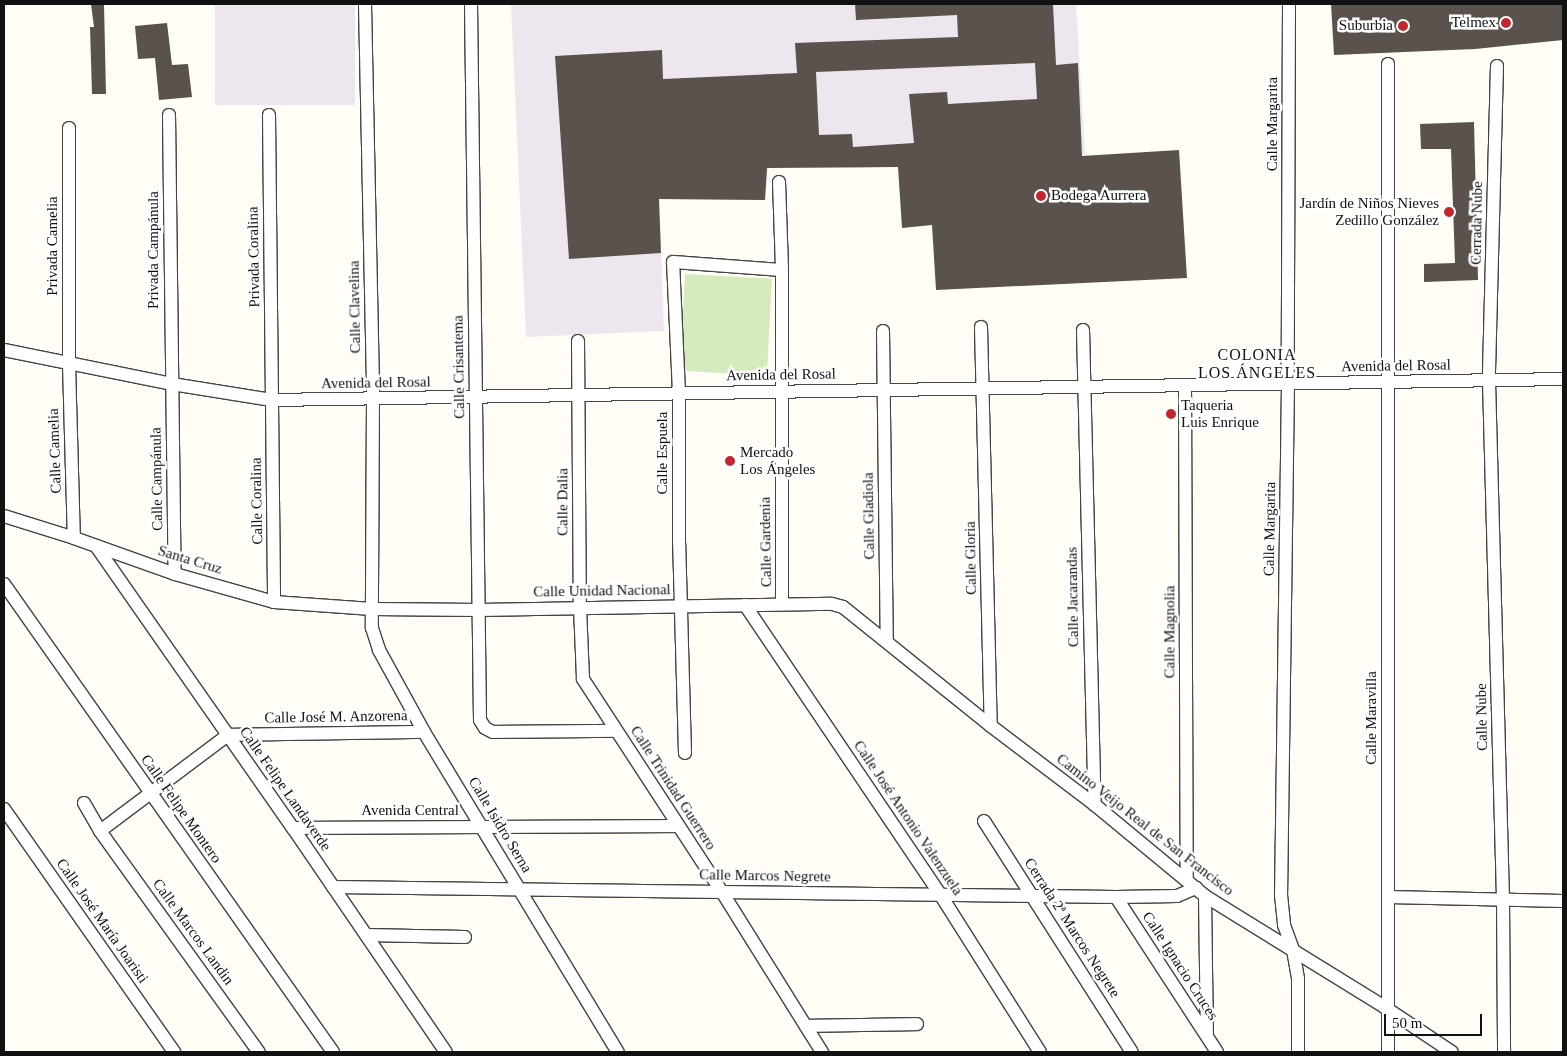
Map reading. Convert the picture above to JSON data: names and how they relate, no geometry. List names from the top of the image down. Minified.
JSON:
{"streets":{"street":["Calle Margarita","Cerrada Nube","Privada Camelia","Privada Campánula","Privada Coralina","Calle Clavelina","Avenida del Rosal","Calle Crisantema","Calle Camelia","Calle Espuela","Calle Campánula","Calle Coralina","Calle Dalia","Calle Gladiola","Calle Gardenia","Calle Gloria","Santa Cruz","Calle Unidad Nacional","Calle Jacarandas","Calle Magnolia","Calle José M. Anzorena","Calle Nube","Calle Maravilla","Calle Trinidad Guerrero","Calle Felipe Landaverde","Calle Felipe Montero","Avenida Central","Calle José Antonio Valenzuela","Calle Isidro Serna","Camino Veijo Real de San Francisco","Calle Marcos Negrete","Calle José María Joaristi","Cerrada 2ª Marcos Negrete","Calle Marcos Landin","Calle Ignacio Cruces"]},"crossings":[["Calle Margarita","Avenida del Rosal"],["Calle Margarita","Camino Veijo Real de San Francisco"],["Cerrada Nube","Avenida del Rosal"],["Cerrada Nube","Calle Nube"],["Privada Camelia","Avenida del Rosal"],["Privada Camelia","Calle Camelia"],["Privada Campánula","Avenida del Rosal"],["Privada Campánula","Calle Campánula"],["Privada Coralina","Avenida del Rosal"],["Privada Coralina","Calle Coralina"],["Calle Clavelina","Avenida del Rosal"],["Calle Clavelina","Santa Cruz"],["Calle Clavelina","Calle Unidad Nacional"],["Calle Clavelina","Calle Isidro Serna"],["Avenida del Rosal","Calle Crisantema"],["Avenida del Rosal","Calle Camelia"],["Avenida del Rosal","Calle Espuela"],["Avenida del Rosal","Calle Campánula"],["Avenida del Rosal","Calle Coralina"],["Avenida del Rosal","Calle Dalia"],["Avenida del Rosal","Calle Gladiola"],["Avenida del Rosal","Calle Gardenia"],["Avenida del Rosal","Calle Gloria"],["Avenida del Rosal","Calle Jacarandas"],["Avenida del Rosal","Calle Magnolia"],["Avenida del Rosal","Calle Nube"],["Avenida del Rosal","Calle Maravilla"],["Calle Crisantema","Calle Unidad Nacional"],["Calle Crisantema","Calle Trinidad Guerrero"],["Calle Camelia","Santa Cruz"],["Calle Espuela","Calle Gardenia"],["Calle Espuela","Calle Unidad Nacional"],["Calle Campánula","Santa Cruz"],["Calle Coralina","Santa Cruz"],["Calle Dalia","Calle Unidad Nacional"],["Calle Dalia","Calle Trinidad Guerrero"],["Calle Gladiola","Camino Veijo Real de San Francisco"],["Calle Gardenia","Calle Unidad Nacional"],["Calle Gloria","Camino Veijo Real de San Francisco"],["Santa Cruz","Calle Unidad Nacional"],["Santa Cruz","Calle Felipe Landaverde"],["Santa Cruz","Calle Isidro Serna"],["Calle Unidad Nacional","Calle Trinidad Guerrero"],["Calle Unidad Nacional","Calle José Antonio Valenzuela"],["Calle Unidad Nacional","Calle Isidro Serna"],["Calle Unidad Nacional","Camino Veijo Real de San Francisco"],["Calle Jacarandas","Camino Veijo Real de San Francisco"],["Calle Magnolia","Camino Veijo Real de San Francisco"],["Calle Magnolia","Calle Marcos Negrete"],["Calle Magnolia","Calle Ignacio Cruces"],["Calle José M. Anzorena","Calle Felipe Landaverde"],["Calle José M. Anzorena","Calle Isidro Serna"],["Calle Maravilla","Camino Veijo Real de San Francisco"],["Calle Trinidad Guerrero","Avenida Central"],["Calle Trinidad Guerrero","Calle Marcos Negrete"],["Calle Felipe Landaverde","Avenida Central"],["Calle Felipe Landaverde","Calle Marcos Negrete"],["Avenida Central","Calle Isidro Serna"],["Calle José Antonio Valenzuela","Calle Marcos Negrete"],["Calle Isidro Serna","Calle Marcos Negrete"],["Camino Veijo Real de San Francisco","Calle Marcos Negrete"],["Calle Marcos Negrete","Cerrada 2ª Marcos Negrete"],["Calle Marcos Negrete","Calle Ignacio Cruces"]],"districts":["COLONIA LOS ÁNGELES"],"places":["Telmex","Suburbia","Bodega Aurrera","Jardín de Niños Nieves Zedillo González","Taqueria Luis Enrique","Mercado Los Ángeles"],"scale_bar":"50 m"}
